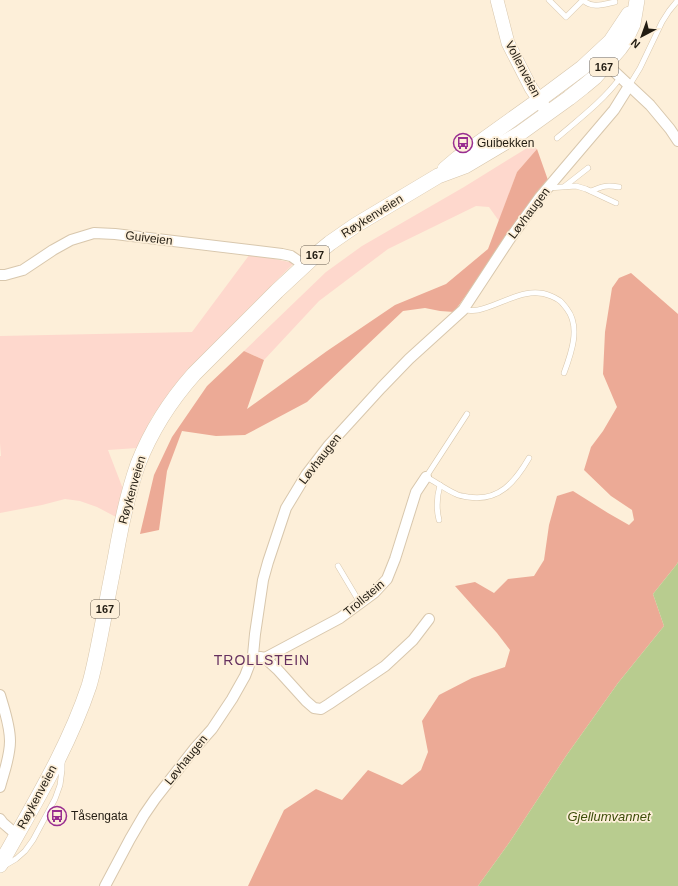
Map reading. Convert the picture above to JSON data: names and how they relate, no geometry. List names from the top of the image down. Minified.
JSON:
{"streets":{"main road":["167","Vollenveien","Røykenveien"],"street":["Løvhaugen","Guiveien","Trollstein"]},"crossings":[["Vollenveien","Røykenveien"],["Røykenveien","Guiveien"]],"districts":["TROLLSTEIN"],"water":["Gjellumvannet"],"places":{"bus stop":["Guibekken","Tåsengata"]},"north":"bottom left"}
